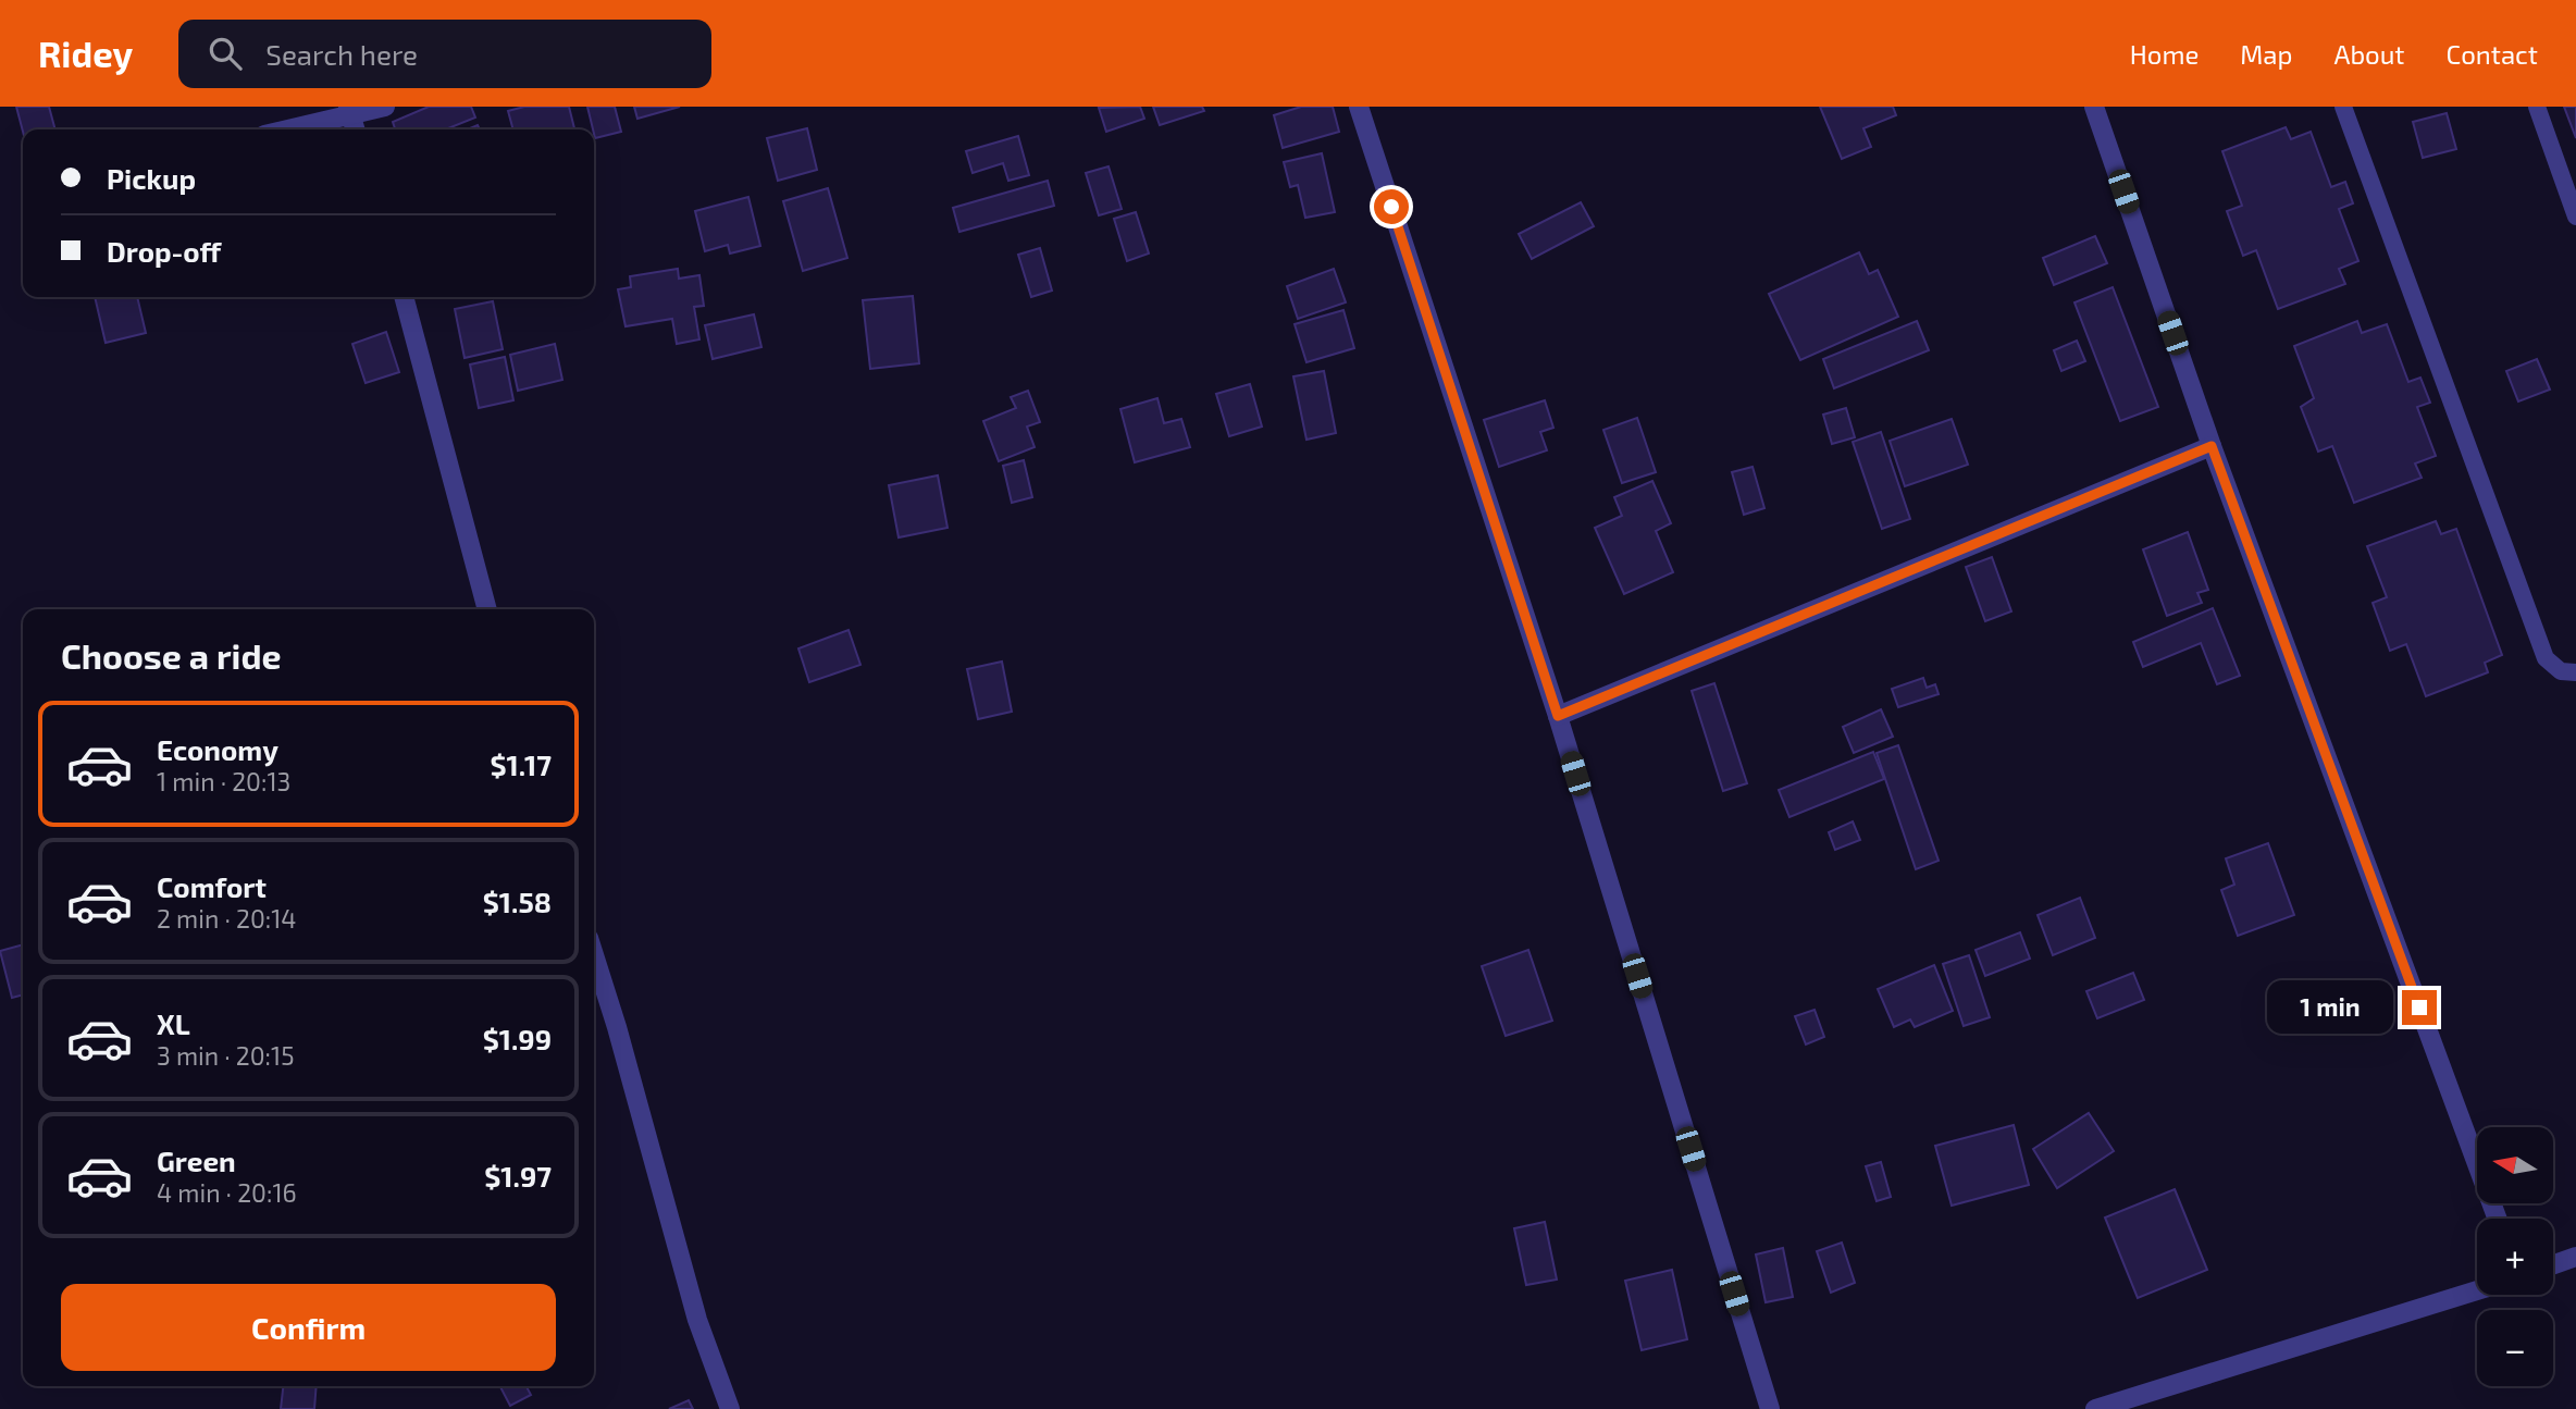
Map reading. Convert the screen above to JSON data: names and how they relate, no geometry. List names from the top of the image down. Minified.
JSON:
{"north":"left","page":{"header":"Ridey","search":"Search here","nav":["Home","Map","About","Contact"],"banner":["Pickup","Drop-off"],"heading":"Choose a ride","list":[{"name":"Economy","note":"1 min · 20:13","value":"$1.17"},{"name":"Comfort","note":"2 min · 20:14","value":"$1.58"},{"name":"XL","note":"3 min · 20:15","value":"$1.99"},{"name":"Green","note":"4 min · 20:16","value":"$1.97"}],"bubble":"1 min","map_buttons":["+","−"],"buttons":"Confirm"}}
